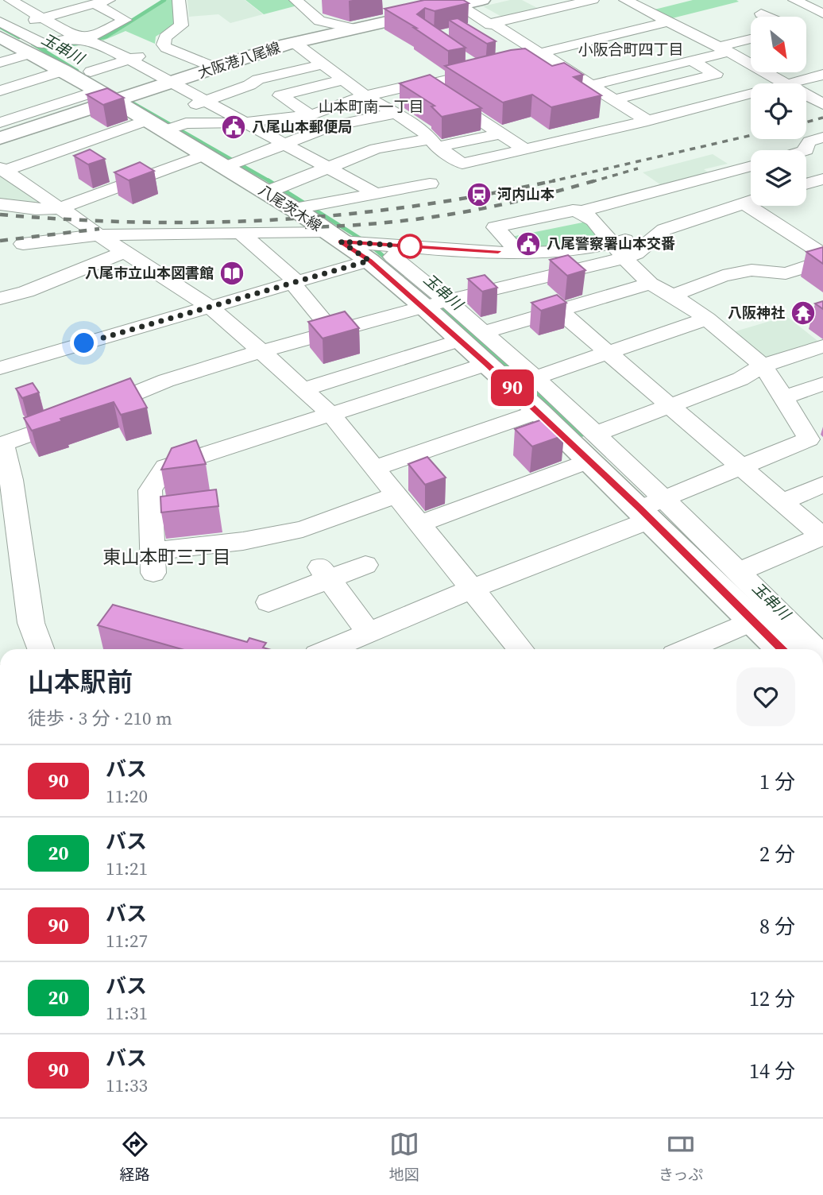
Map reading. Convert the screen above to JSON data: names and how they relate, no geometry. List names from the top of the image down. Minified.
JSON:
{"streets":{"main road":["大阪港八尾線","八尾茨木線"]},"crossings":[["大阪港八尾線","八尾茨木線"]],"districts":["小阪合町四丁目","山本町南一丁目","東山本町三丁目"],"water":["玉串川"],"places":{"public building":["八尾山本郵便局","八尾警察署山本交番"],"station":["河内山本"],"library":["八尾市立山本図書館"],"temple":["八阪神社"]},"lines":["bus line 90"],"north":"bottom right","page":{"on_map":"90","heading":["山本駅前","徒歩 · 3 分 · 210 m"],"list":[{"mark":"90","name":"バス","note":"11:20","value":"1 分"},{"mark":"20","name":"バス","note":"11:21","value":"2 分"},{"mark":"90","name":"バス","note":"11:27","value":"8 分"},{"mark":"20","name":"バス","note":"11:31","value":"12 分"},{"mark":"90","name":"バス","note":"11:33","value":"14 分"}],"tabs":["経路","地図","きっぷ"]}}
